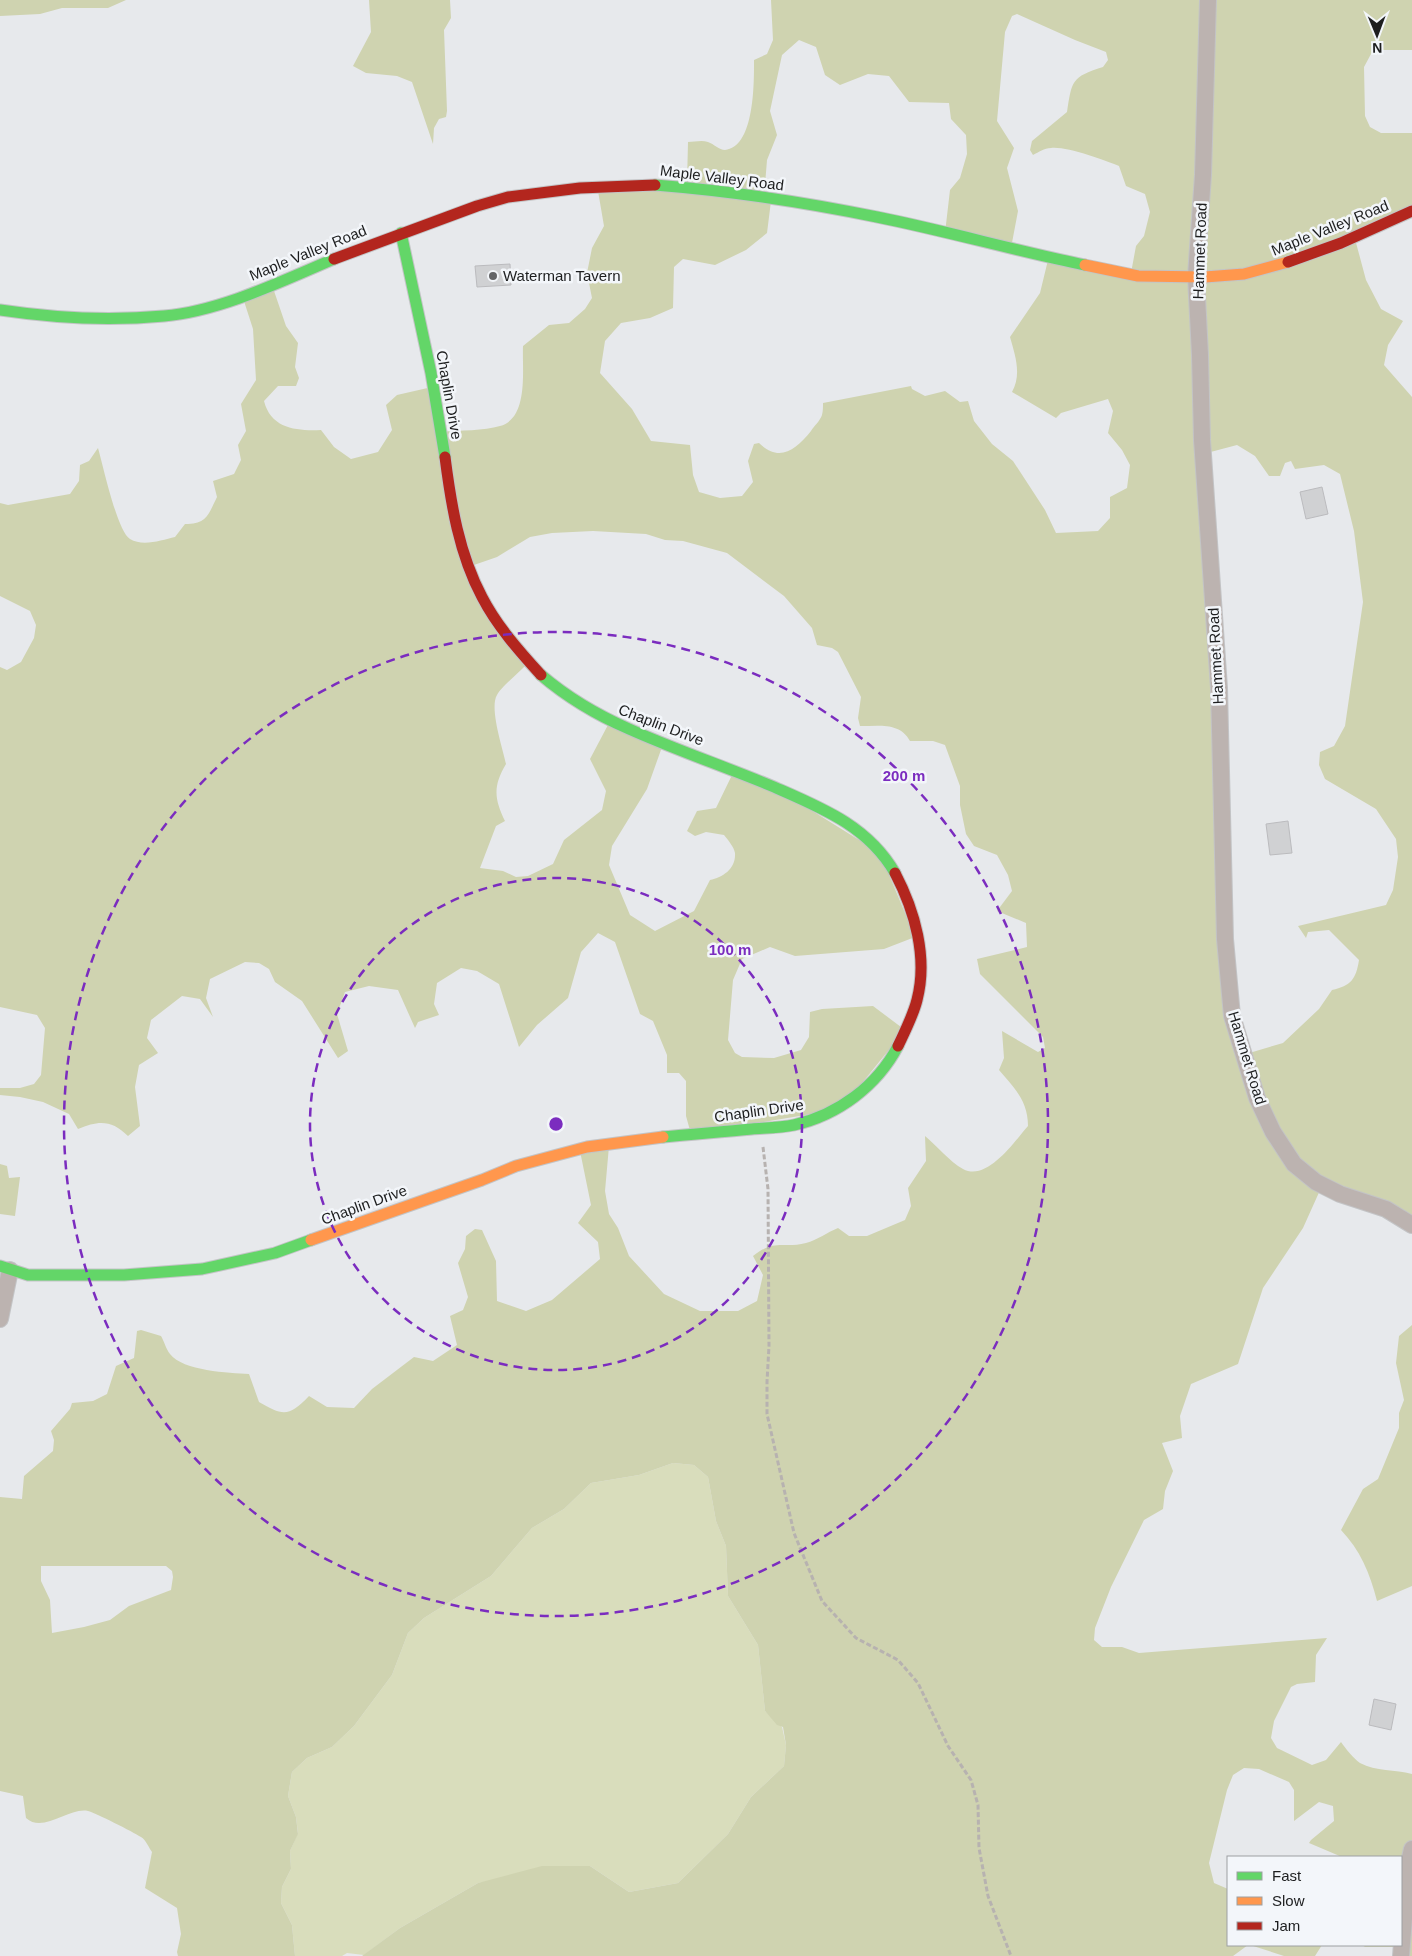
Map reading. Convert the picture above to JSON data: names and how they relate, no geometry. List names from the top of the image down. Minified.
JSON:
{"streets":{"street":["Maple Valley Road","Hammet Road","Chaplin Drive"]},"crossings":[["Maple Valley Road","Hammet Road"],["Maple Valley Road","Chaplin Drive"]],"places":["Waterman Tavern"],"legend":["Fast","Slow","Jam"],"north":"bottom","rings":["200 m","100 m"]}
